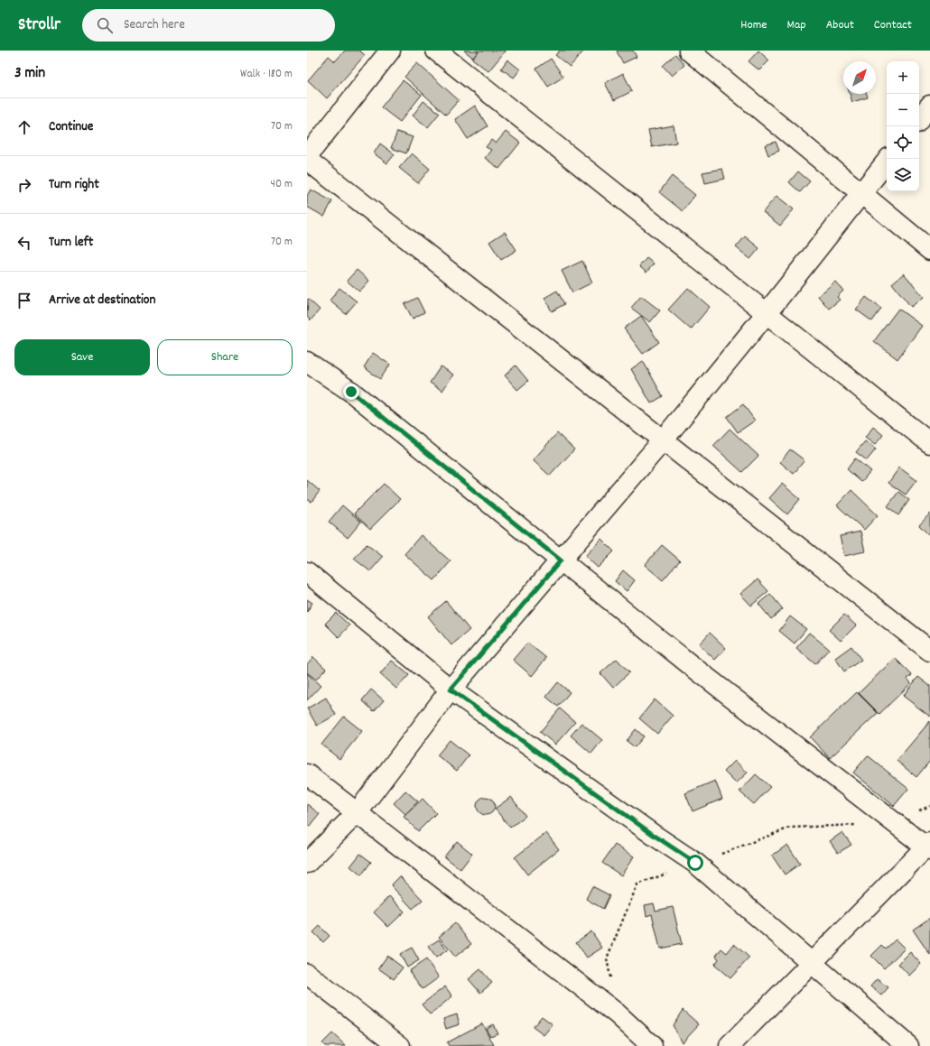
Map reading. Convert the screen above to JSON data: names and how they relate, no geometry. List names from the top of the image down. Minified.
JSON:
{"north":"top right","page":{"header":"Strollr","search":"Search here","nav":["Home","Map","About","Contact"],"heading":["3 min","Walk · 180 m"],"map_buttons":["+","−"],"list":[["Continue","70 m"],["Turn right","40 m"],["Turn left","70 m"],"Arrive at destination"],"buttons":["Save","Share"]}}
